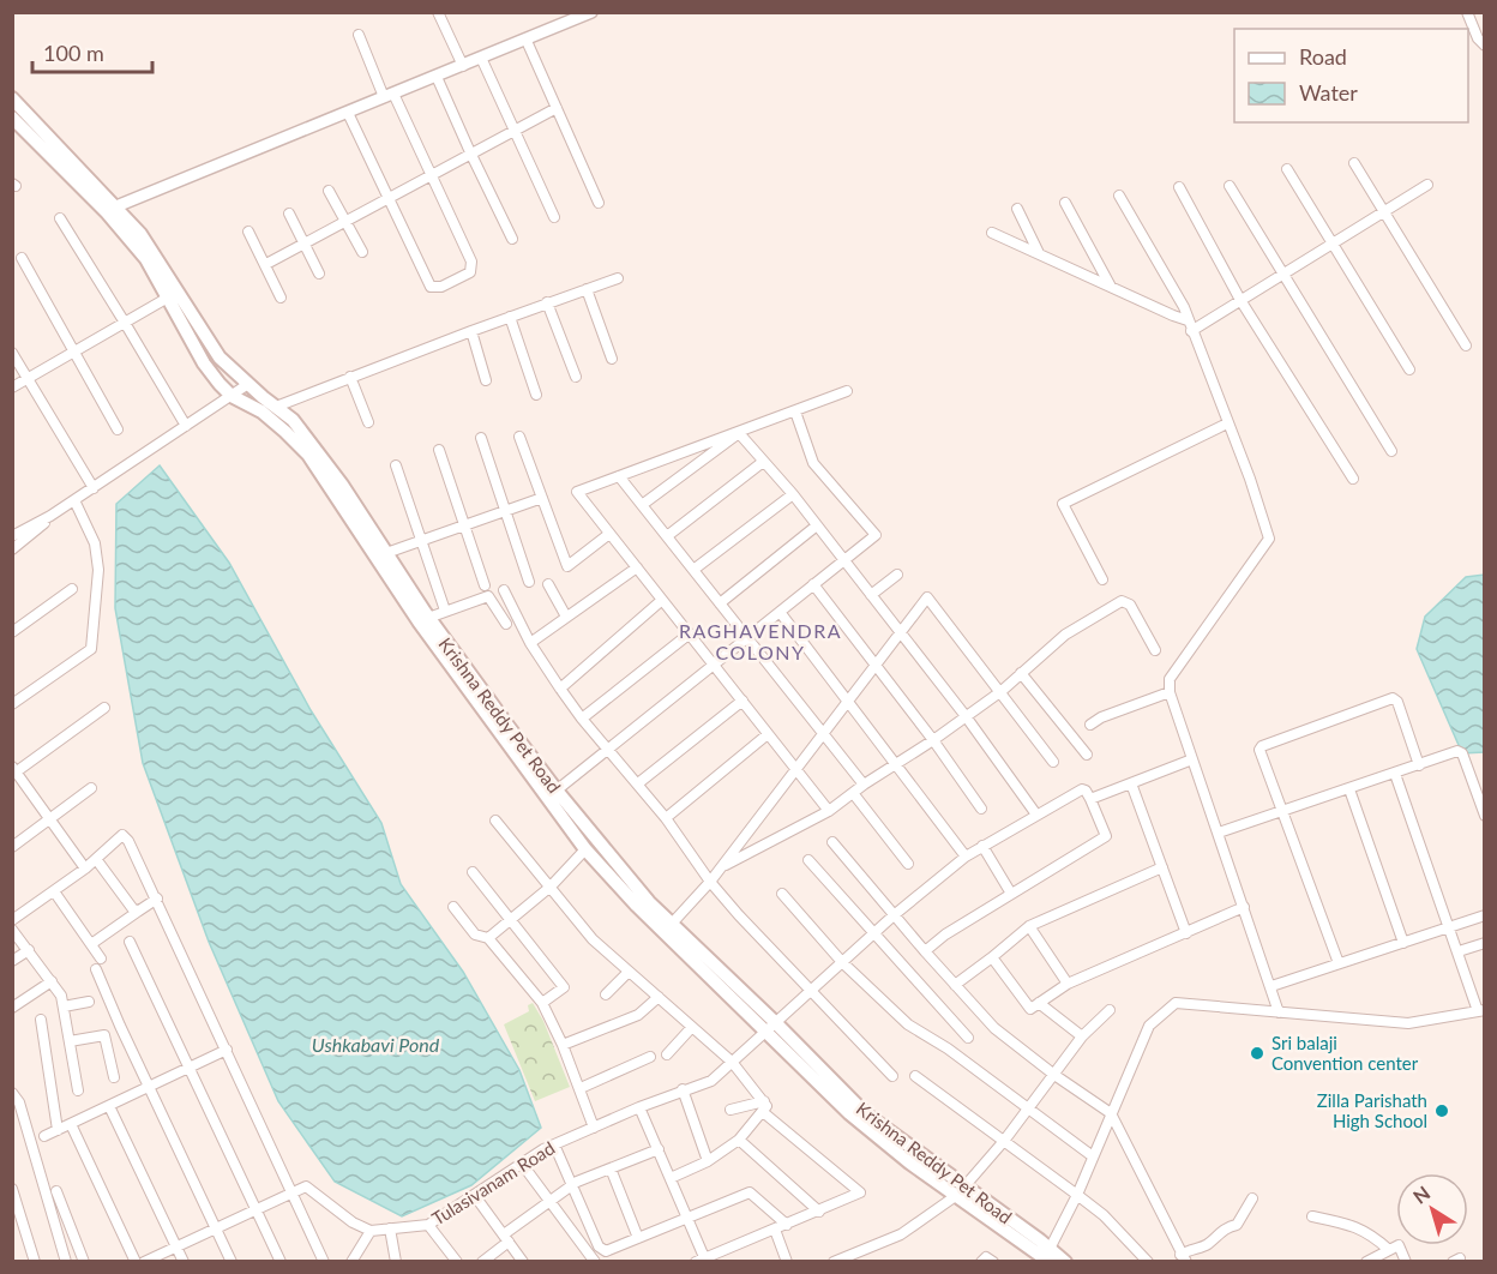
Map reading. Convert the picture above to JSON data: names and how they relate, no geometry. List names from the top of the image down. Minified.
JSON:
{"streets":{"main road":["Krishna Reddy Pet Road"],"street":["Tulasivanam Road"]},"crossings":[["Krishna Reddy Pet Road","Tulasivanam Road"]],"districts":["RAGHAVENDRA COLONY"],"water":["Ushkabavi Pond"],"places":["Sri balaji Convention center","Zilla Parishath High School"],"legend":["Road","Water"],"scale_bar":"100 m","north":"top left"}
